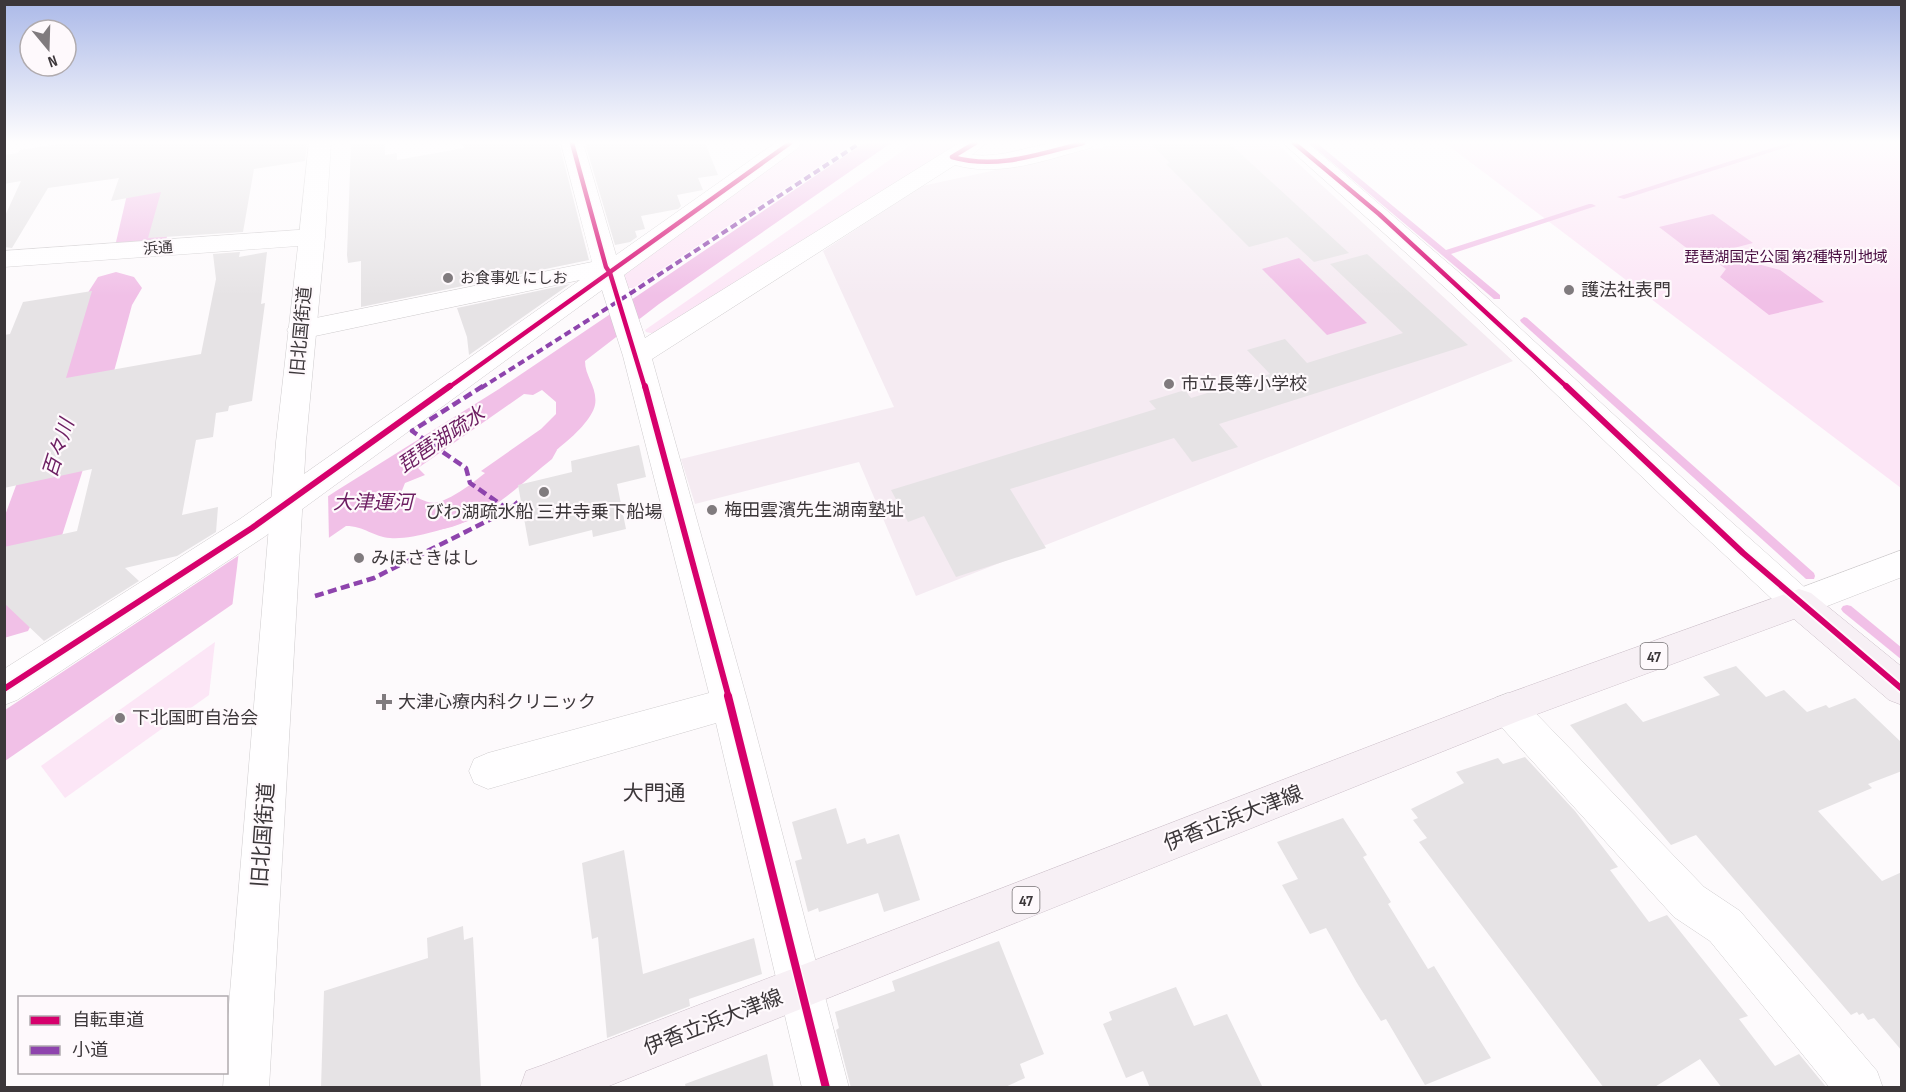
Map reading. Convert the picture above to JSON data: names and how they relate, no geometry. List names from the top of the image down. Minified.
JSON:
{"streets":{"main road":["47","伊香立浜大津線"],"street":["浜通","旧北国街道"]},"crossings":[["浜通","旧北国街道"]],"districts":["大門通"],"water":["琵琶湖疏水","百々川","大津運河"],"parks":["琵琶湖国定公園 第2種特別地域"],"places":{"other":["お食事処 にしお","護法社表門","市立長等小学校","びわ湖疏水船 三井寺乗下船場","梅田雲濱先生湖南塾址","みほさきはし","下北国町自治会"],"health":["大津心療内科クリニック"]},"legend":["自転車道","小道"],"north":"bottom"}
